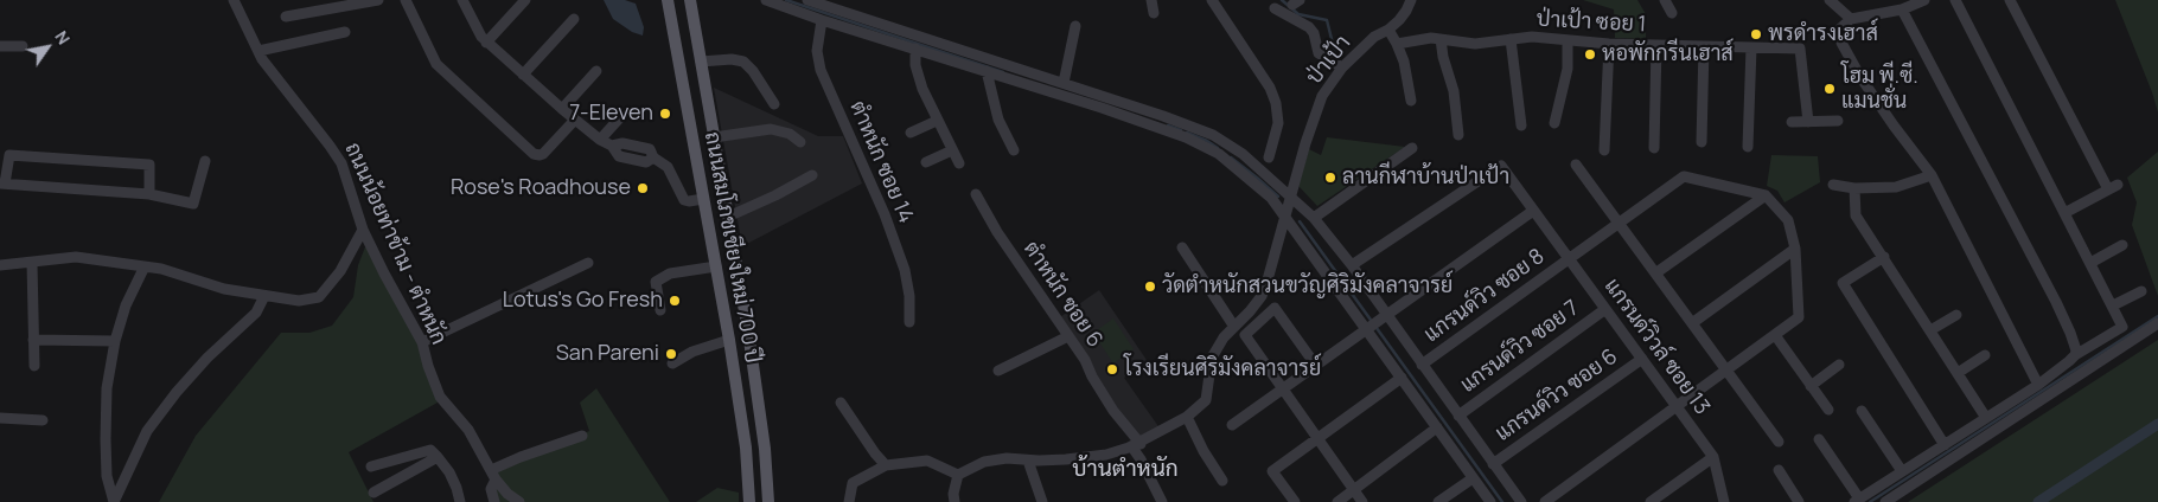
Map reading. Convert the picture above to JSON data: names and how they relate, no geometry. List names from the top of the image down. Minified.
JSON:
{"streets":{"main road":["ถนนสมโภชเชียงใหม่ 700 ปี"],"street":["ป่าเป้า ซอย 1","ป่าเป้า","ตำหนัก ซอย 14","ถนนน้อยท่าข้าม - ตำหนัก","ตำหนัก ซอย 6","แกรนด์วิว ซอย 8","แกรนด์วิว ซอย 7","แกรนด์วิวล์ ซอย 13","แกรนด์วิว ซอย 6"]},"crossings":[["ป่าเป้า","ตำหนัก ซอย 6"],["แกรนด์วิว ซอย 8","แกรนด์วิวล์ ซอย 13"],["แกรนด์วิว ซอย 7","แกรนด์วิวล์ ซอย 13"],["แกรนด์วิวล์ ซอย 13","แกรนด์วิว ซอย 6"]],"districts":["บ้านตำหนัก"],"places":["พรดำรงเฮาส์","หอพักกรีนเฮาส์","โฮม พี.ซี. แมนชั่น","7-Eleven","ลานกีฬาบ้านป่าเป้า","Rose's Roadhouse","วัดตำหนักสวนขวัญศิริมังคลาจารย์","Lotus's Go Fresh","San Pareni","โรงเรียนศิริมังคลาจารย์"],"north":"top right"}
